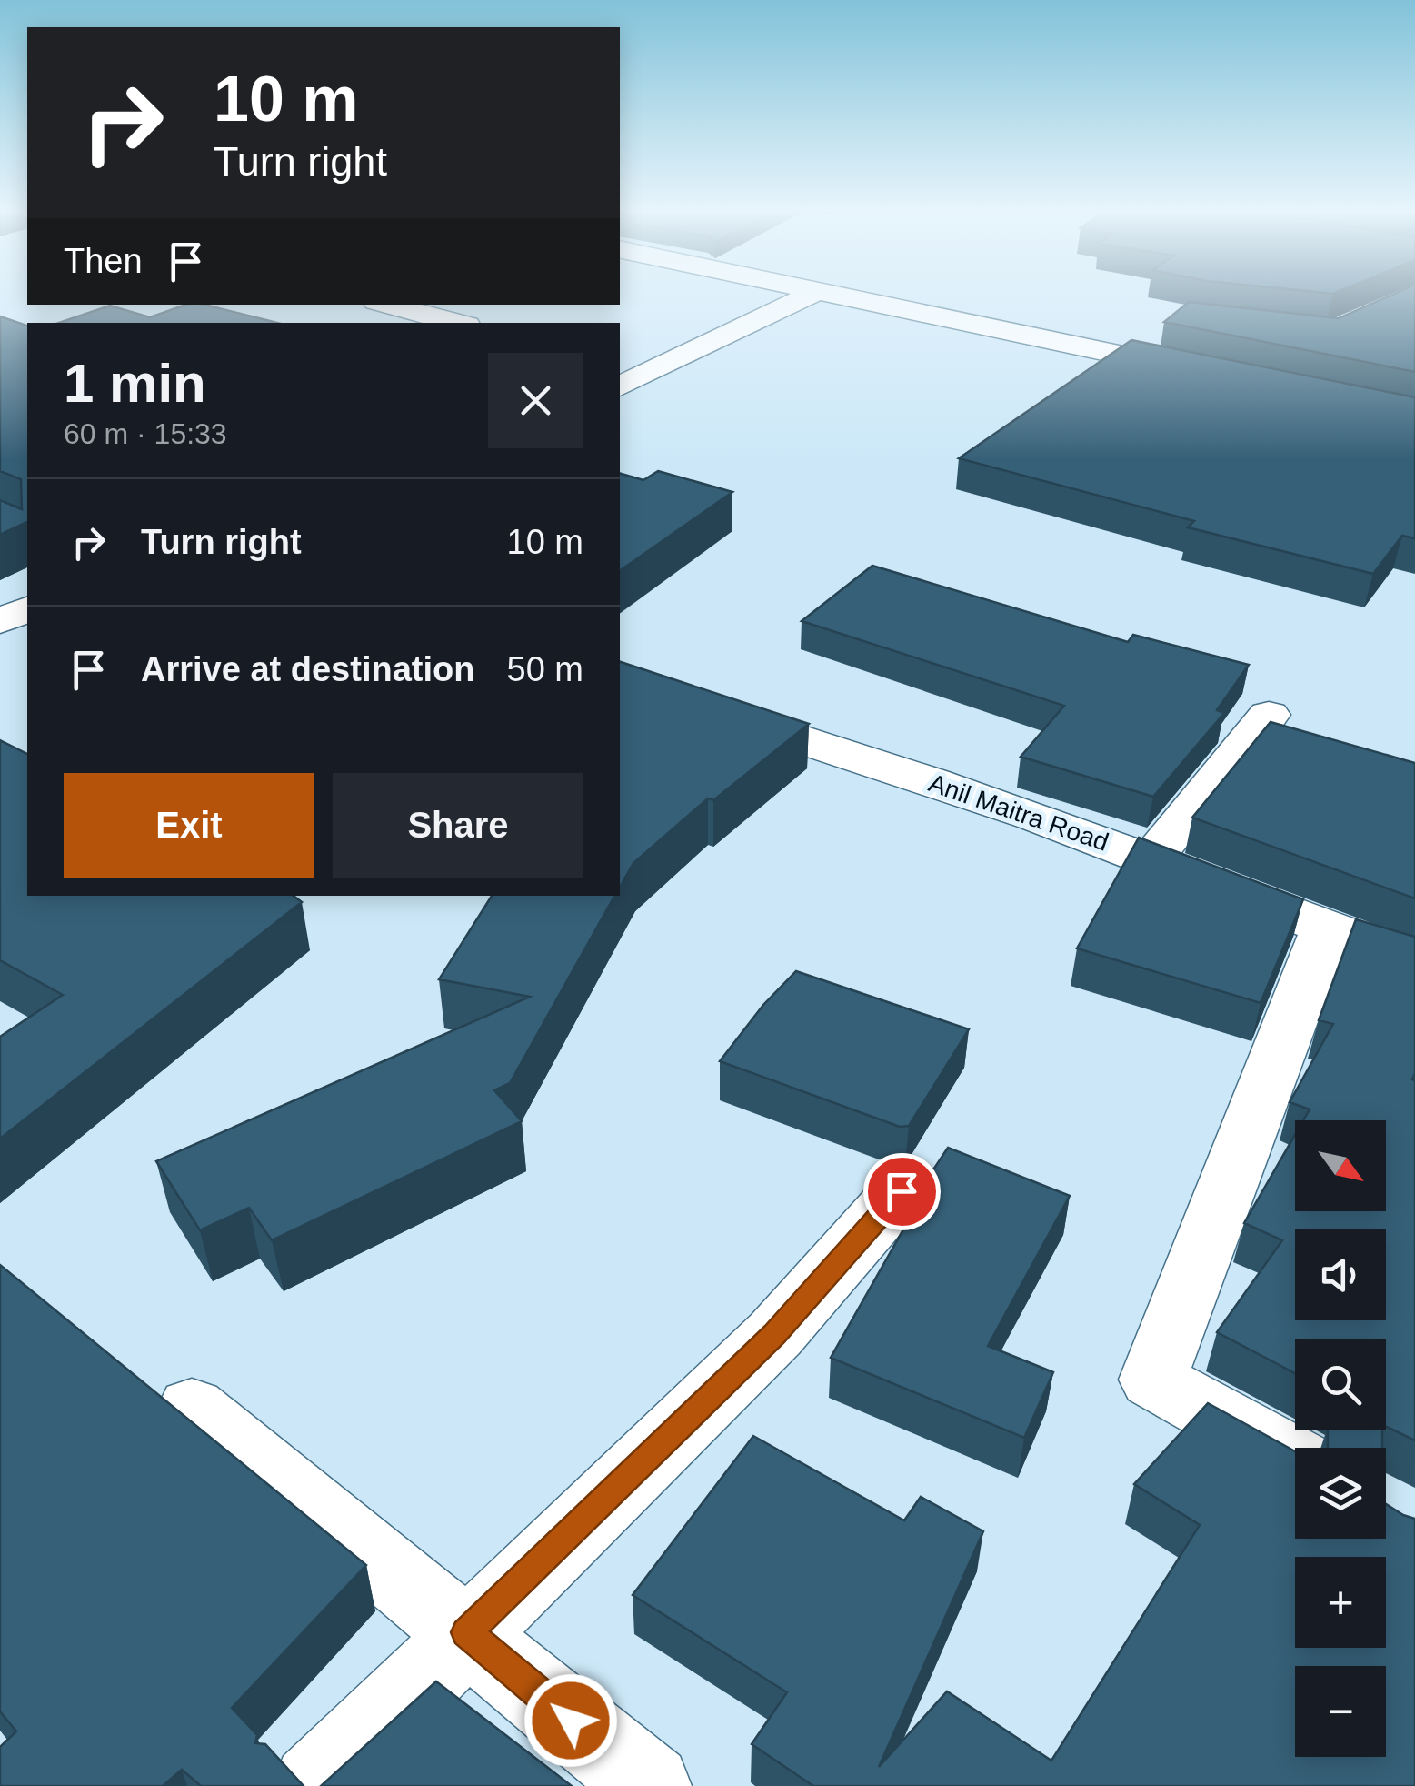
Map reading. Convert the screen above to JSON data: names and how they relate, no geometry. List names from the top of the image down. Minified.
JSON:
{"streets":{"street":["Anil Maitra Road"]},"north":"bottom right","page":{"turn":["10 m","Turn right"],"then":"Then","heading":["1 min","60 m · 15:33"],"list":[{"name":"Turn right","value":"10 m"},{"name":"Arrive at destination","value":"50 m"}],"buttons":["Exit","Share"],"map_buttons":["+","−"]}}
